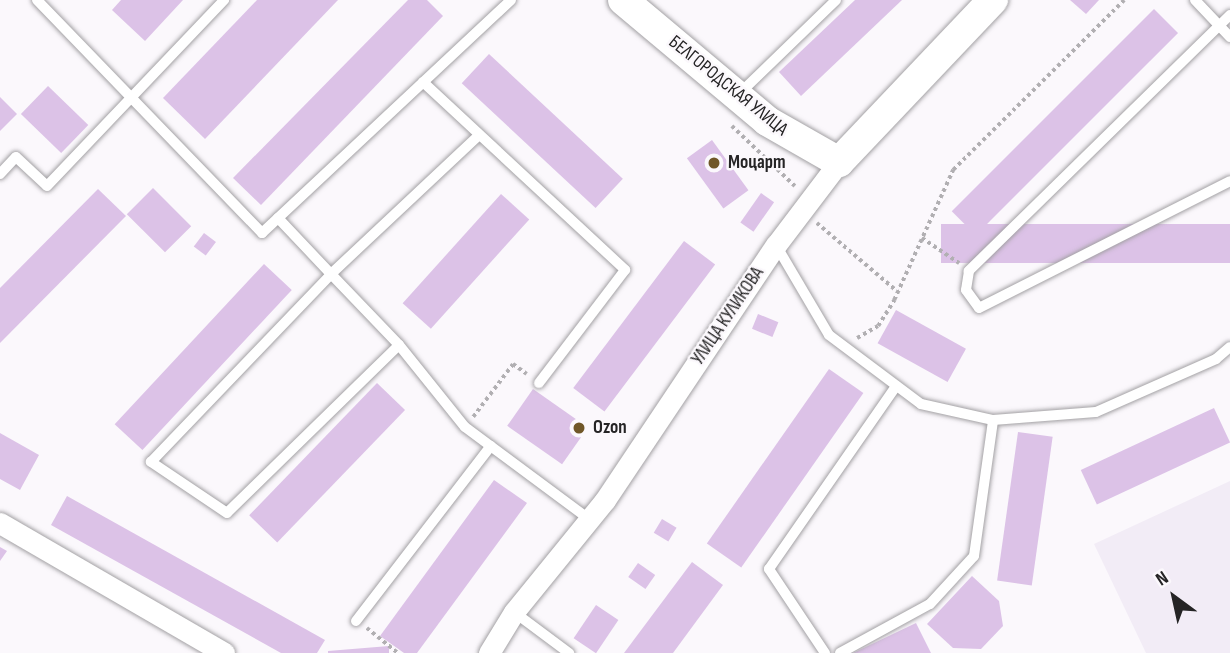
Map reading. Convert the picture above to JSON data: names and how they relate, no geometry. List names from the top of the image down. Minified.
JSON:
{"streets":{"main road":["БЕЛГОРОДСКАЯ УЛИЦА","УЛИЦА КУЛИКОВА"]},"crossings":[["БЕЛГОРОДСКАЯ УЛИЦА","УЛИЦА КУЛИКОВА"]],"places":["Моцарт","Ozon"],"north":"top left"}
